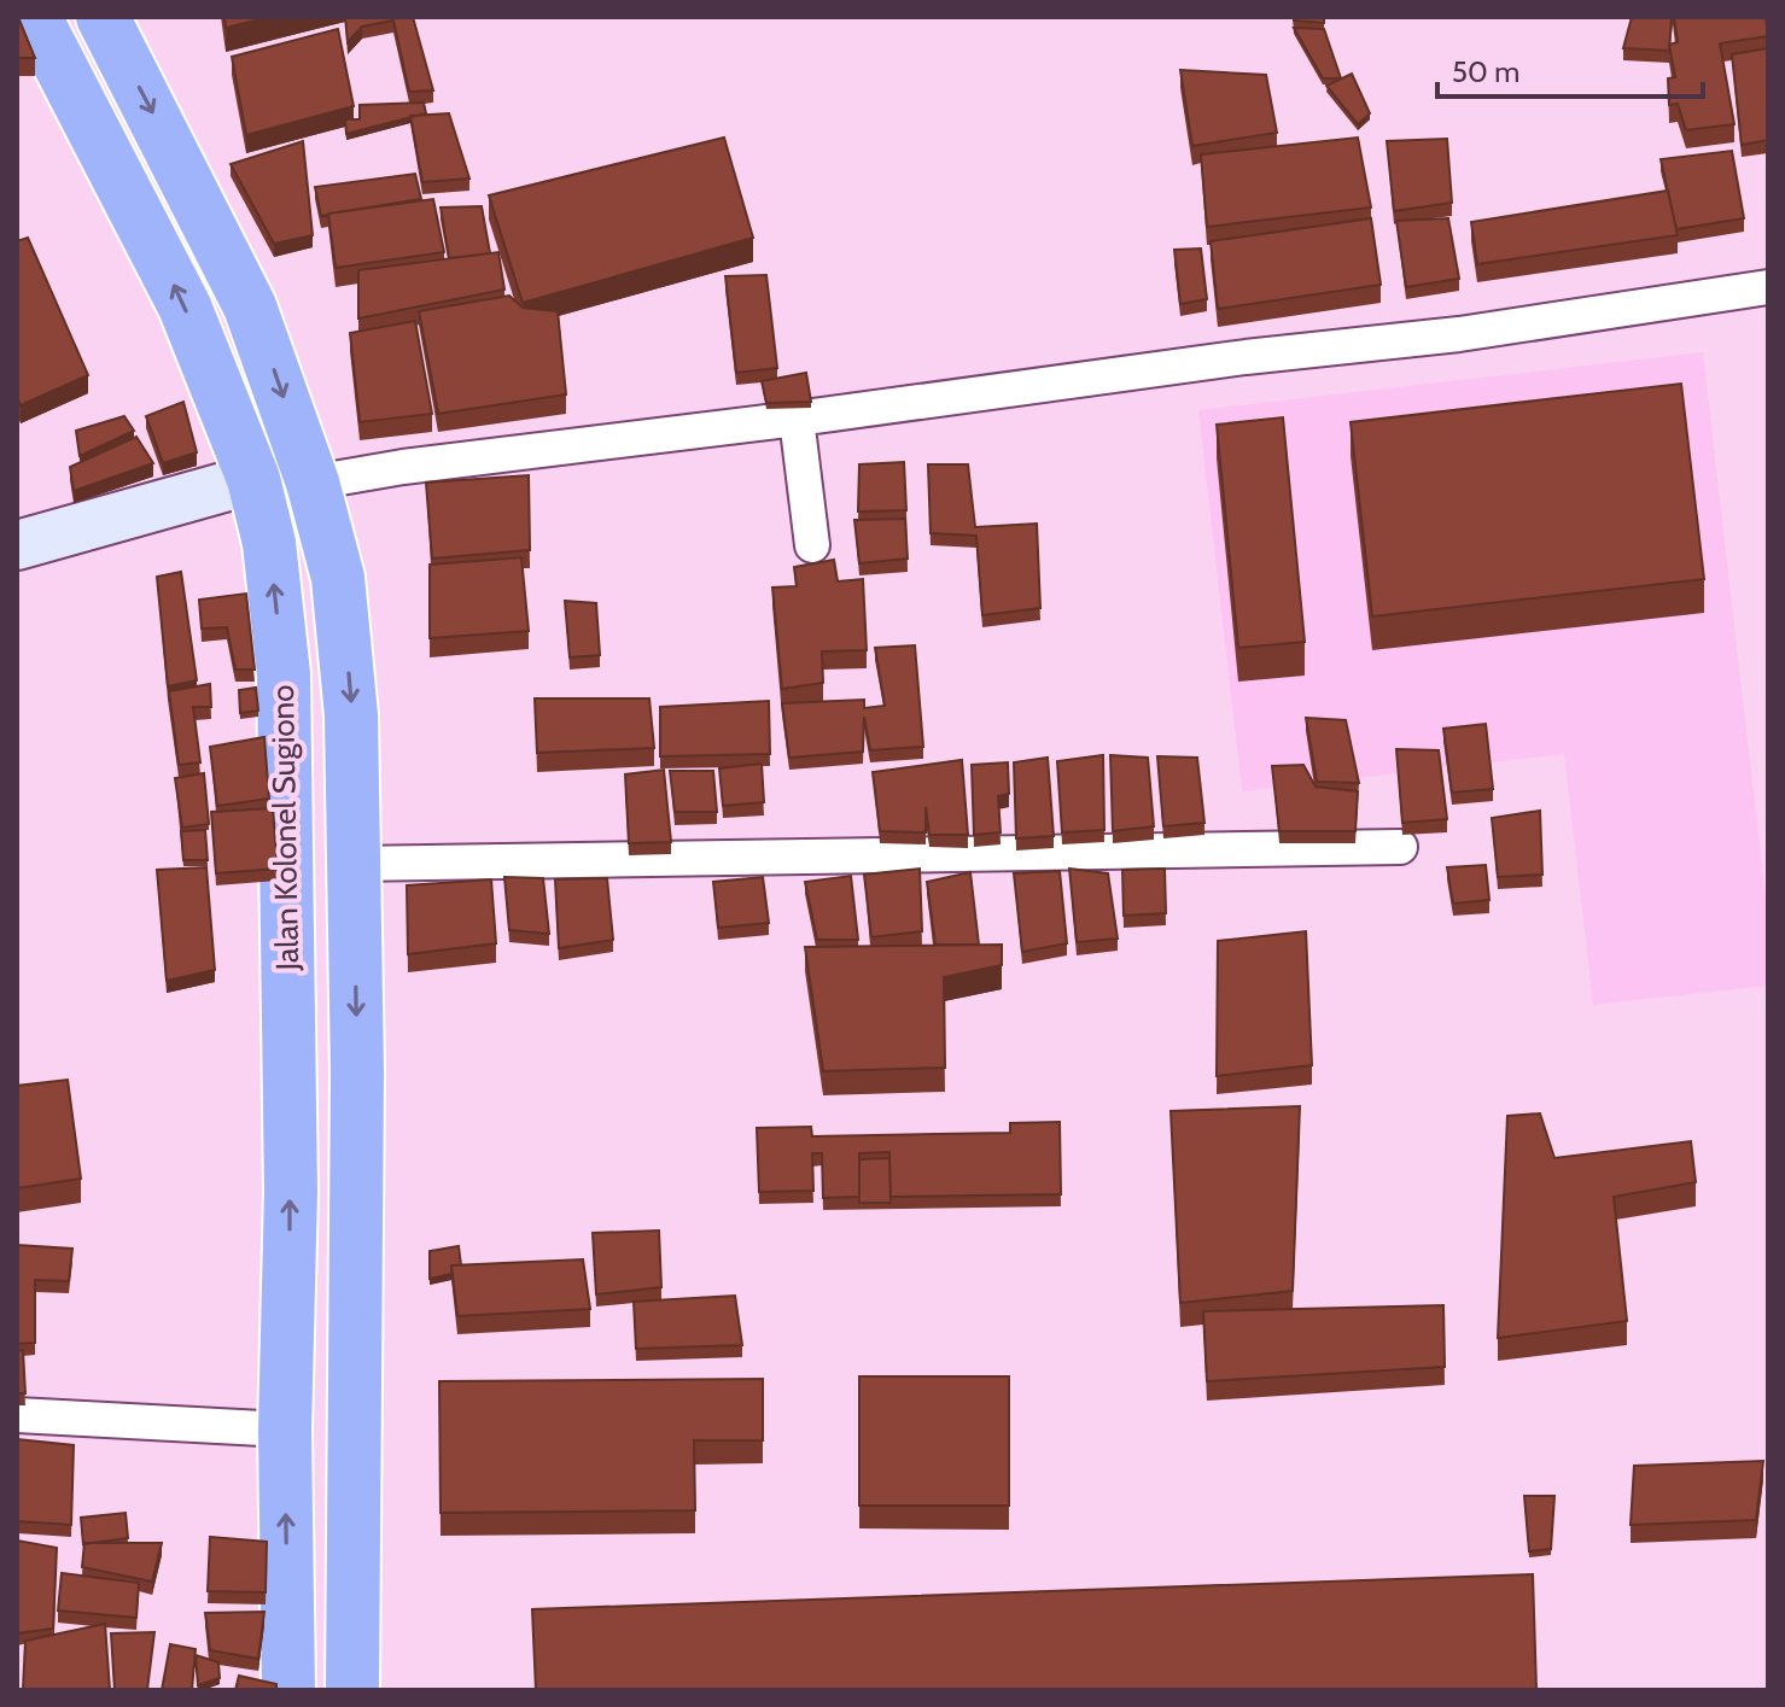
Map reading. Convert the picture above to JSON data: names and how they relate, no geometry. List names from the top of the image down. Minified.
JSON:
{"streets":{"highway":["Jalan Kolonel Sugiono"]},"scale_bar":"50 m"}
